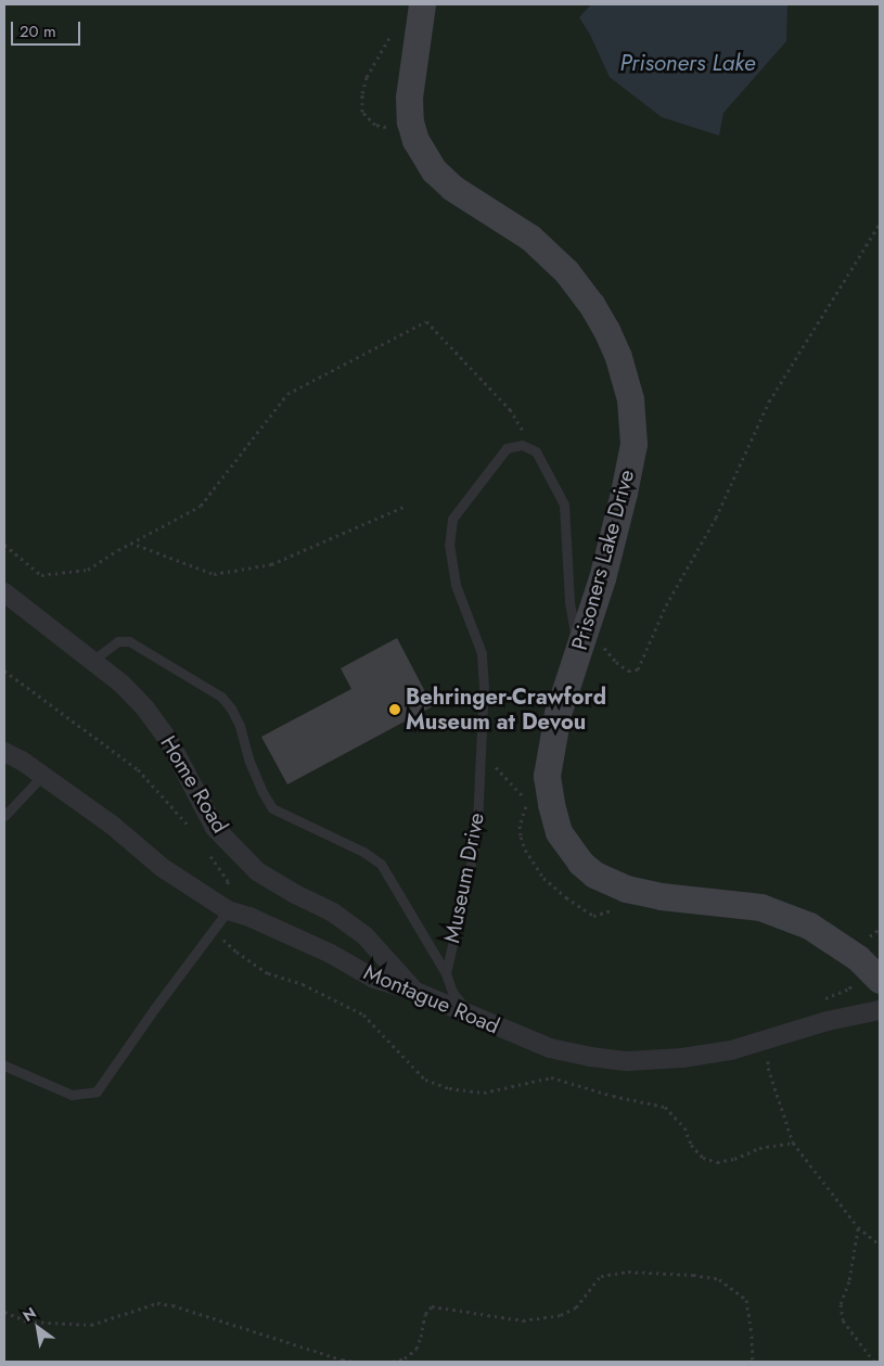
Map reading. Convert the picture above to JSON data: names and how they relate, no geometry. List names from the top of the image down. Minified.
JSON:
{"streets":{"street":["Prisoners Lake Drive","Home Road","Montague Road"],"lane":["Museum Drive"]},"crossings":[["Home Road","Montague Road"]],"water":["Prisoners Lake"],"places":["Behringer-Crawford Museum at Devou"],"scale_bar":"20 m","north":"top left"}
